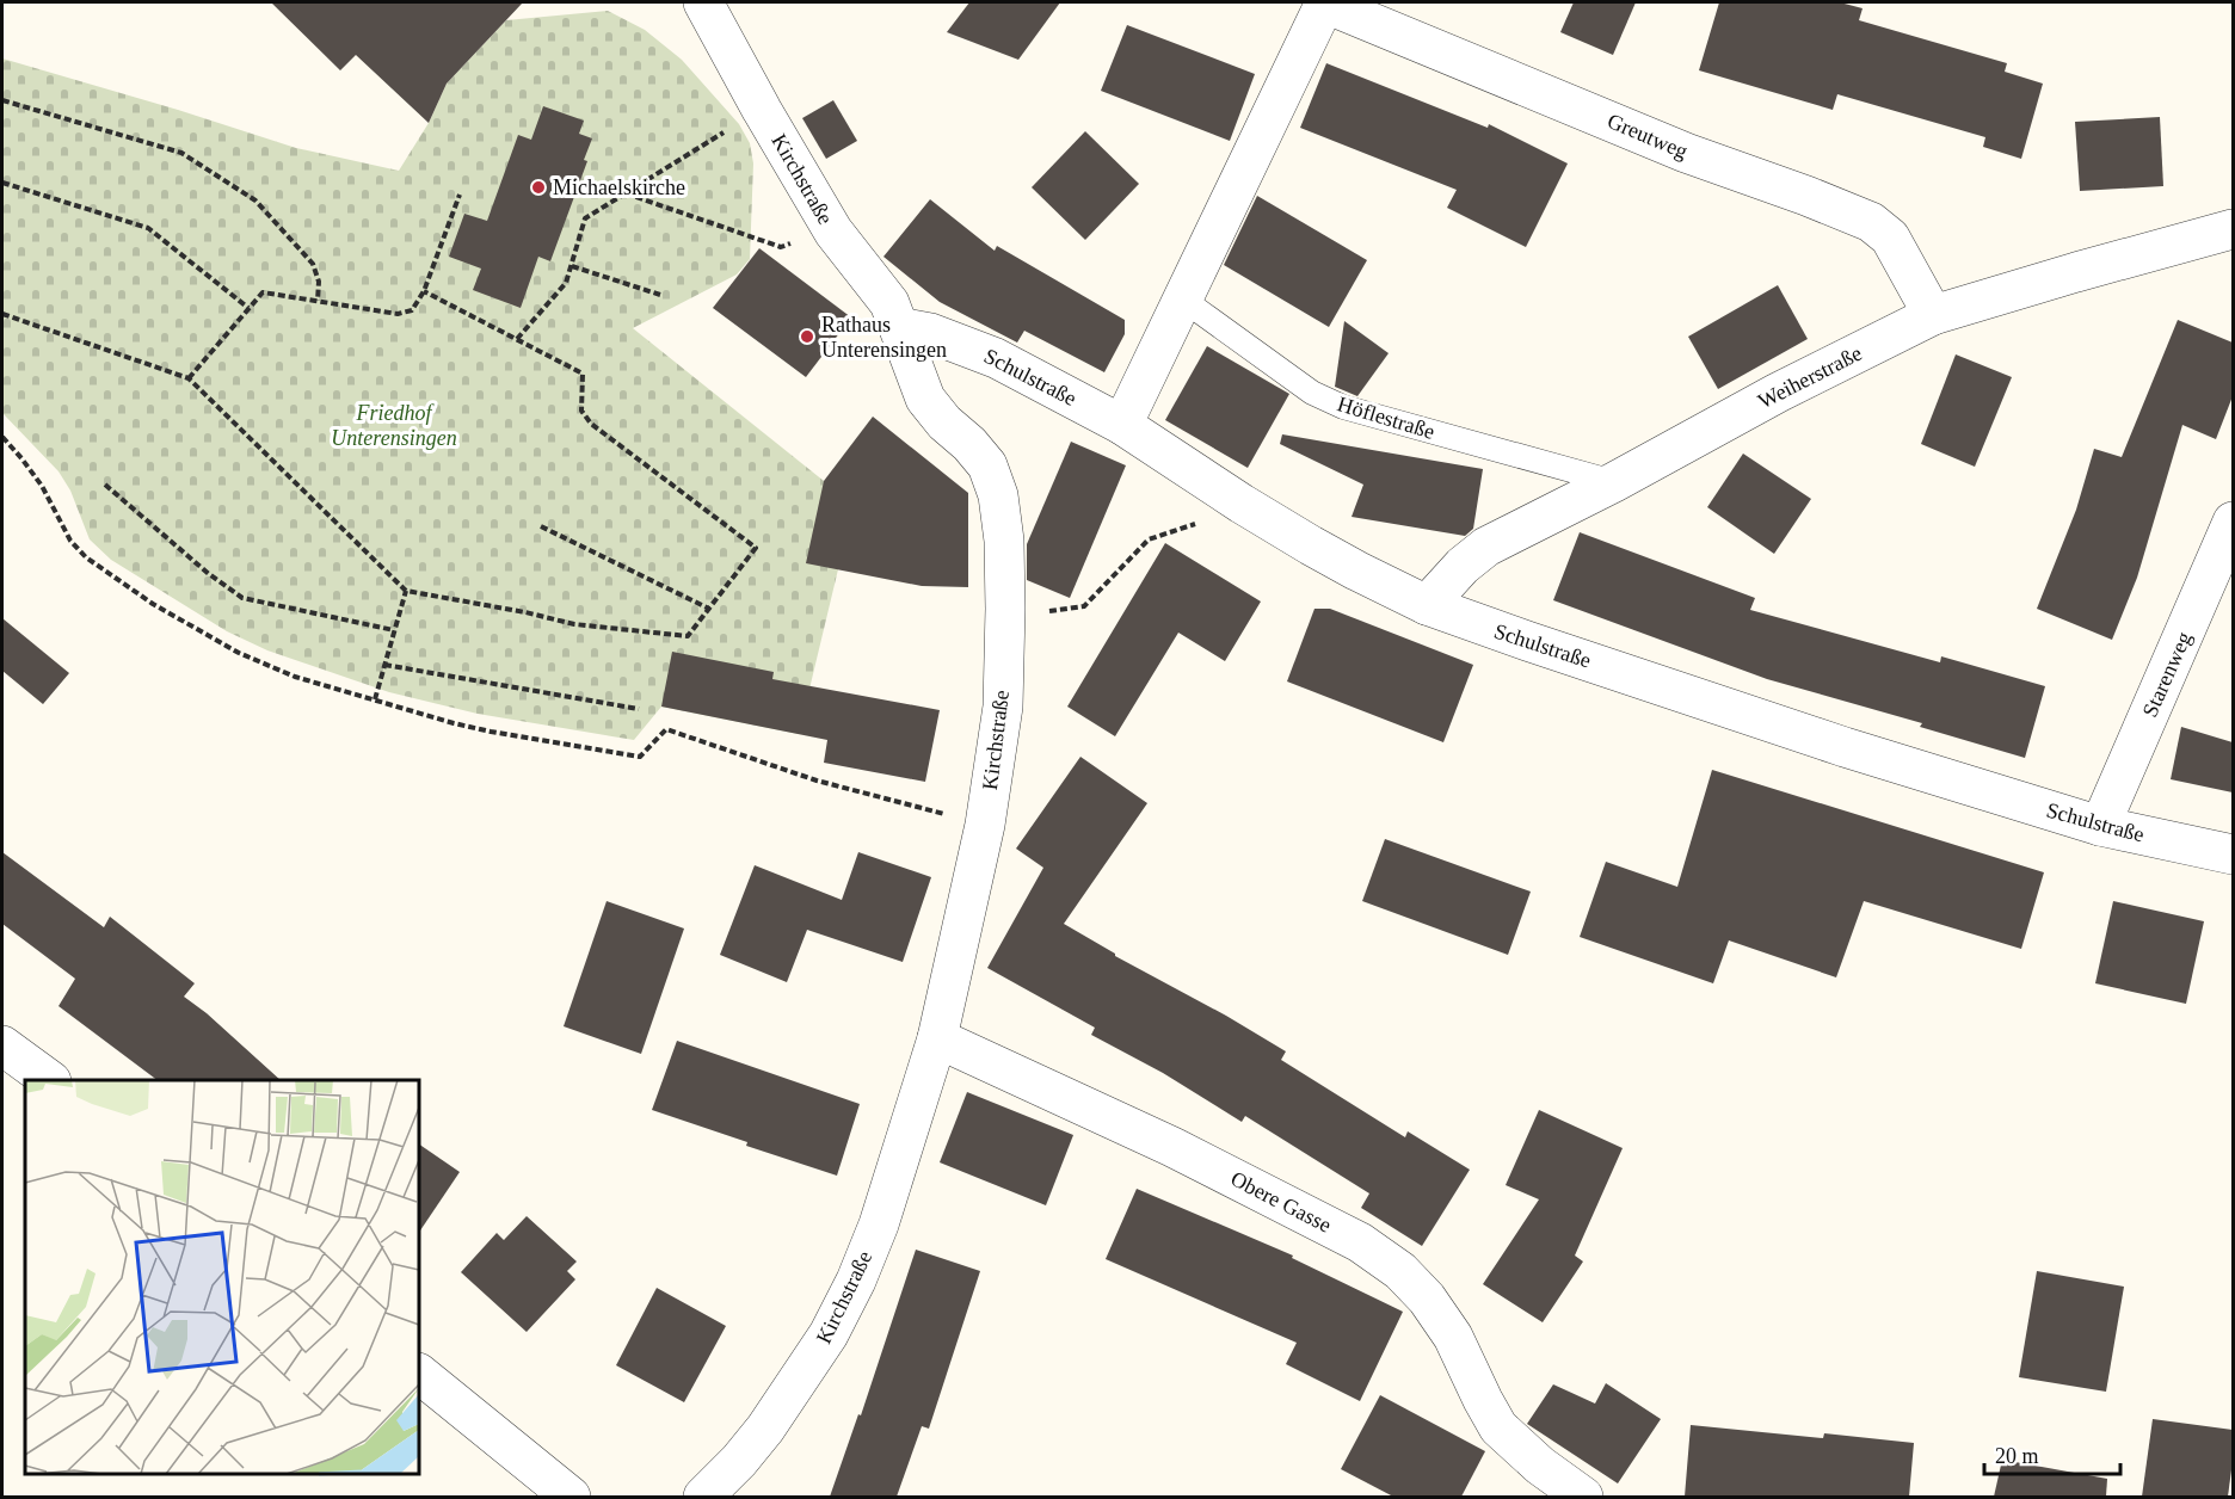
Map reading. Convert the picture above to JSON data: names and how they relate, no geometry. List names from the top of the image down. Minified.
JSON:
{"streets":{"street":["Greutweg","Kirchstraße","Schulstraße","Weiherstraße","Starenweg","Obere Gasse"],"lane":["Höflestraße"]},"crossings":[["Greutweg","Weiherstraße"],["Kirchstraße","Schulstraße"],["Kirchstraße","Obere Gasse"],["Schulstraße","Weiherstraße"],["Schulstraße","Starenweg"],["Weiherstraße","Höflestraße"]],"parks":["Friedhof Unterensingen"],"places":["Michaelskirche","Rathaus Unterensingen"],"scale_bar":"20 m"}
